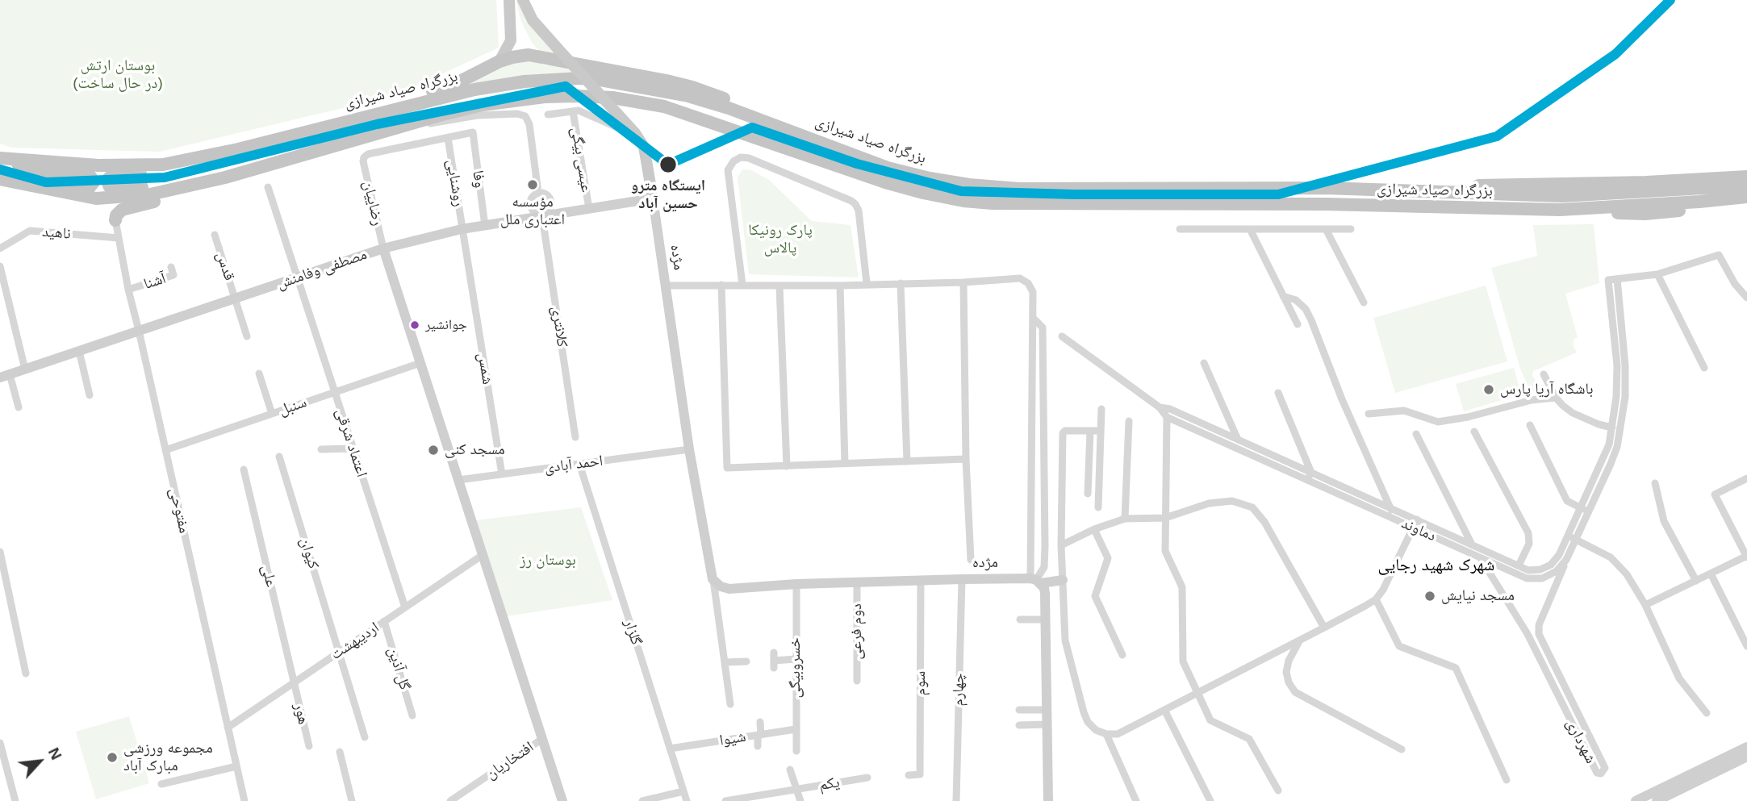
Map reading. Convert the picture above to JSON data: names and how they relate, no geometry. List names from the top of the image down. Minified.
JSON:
{"streets":{"highway":["بزرگراه صیاد شیرازی"],"main road":["مژده","مصطفی وفامنش"],"street":["عیسی بیگی","وفا","روشنایی","رضاییان","ناهید","قدس","آشنا","کلانتری","شمس","سنبل","اعتماد شرقی","احمد آبادی","مفتوحی","دماوند","کیوان","علی","دوم فرعی","گلزار","اردیبهشت","خسروبیگی","گل آذین","سوم","چهارم","هور","شیوا","شهرداری","افتخاریان","یکم"]},"crossings":[["عیسی بیگی","مصطفی وفامنش"],["وفا","روشنایی"],["وفا","رضاییان"],["وفا","مصطفی وفامنش"],["روشنایی","رضاییان"],["روشنایی","مصطفی وفامنش"],["روشنایی","شمس"],["رضاییان","مصطفی وفامنش"],["ناهید","مفتوحی"],["مژده","مصطفی وفامنش"],["مژده","احمد آبادی"],["مژده","دوم فرعی"],["مژده","خسروبیگی"],["مژده","سوم"],["مژده","چهارم"],["قدس","مصطفی وفامنش"],["مصطفی وفامنش","کلانتری"],["مصطفی وفامنش","شمس"],["مصطفی وفامنش","اعتماد شرقی"],["مصطفی وفامنش","مفتوحی"],["آشنا","مفتوحی"],["شمس","احمد آبادی"],["سنبل","اعتماد شرقی"],["سنبل","مفتوحی"],["اعتماد شرقی","اردیبهشت"],["احمد آبادی","گلزار"],["مفتوحی","اردیبهشت"],["دماوند","شهرداری"],["کیوان","اردیبهشت"],["علی","اردیبهشت"],["علی","هور"],["گلزار","شیوا"],["اردیبهشت","گل آذین"],["اردیبهشت","هور"],["خسروبیگی","شیوا"]],"districts":["شهرک شهید رجایی"],"parks":["بوستان ارتش (در حال ساخت)","پارک رونیکا پالاس","بوستان رز"],"places":["ایستگاه مترو حسین آباد","مؤسسه اعتباری ملل","جوانشیر","باشگاه آریا پارس","مسجد کنی","مسجد نیایش","مجموعه ورزشی مبارک آباد"],"north":"top right"}
